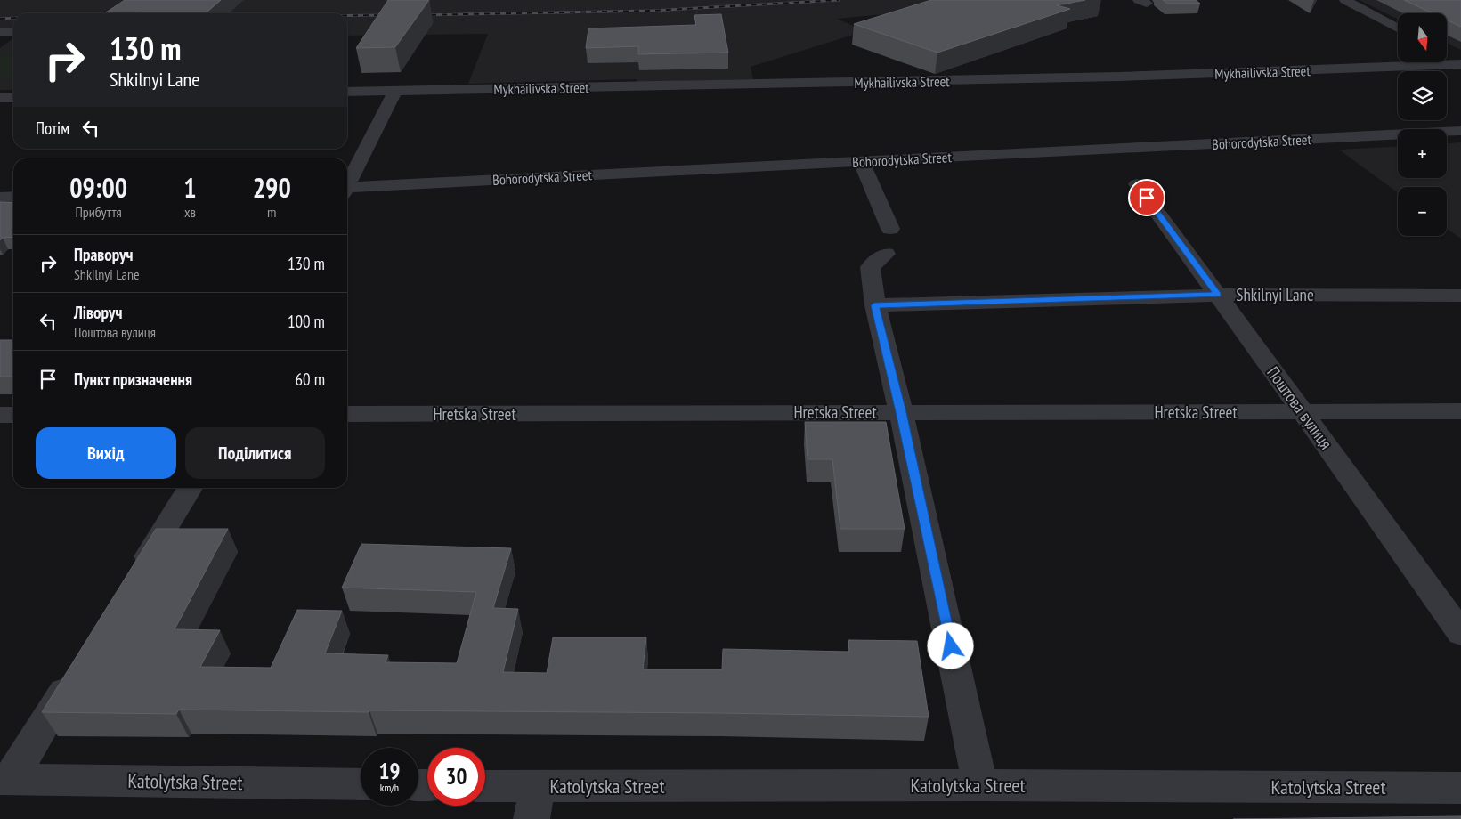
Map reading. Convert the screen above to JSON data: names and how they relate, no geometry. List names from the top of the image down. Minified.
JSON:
{"streets":{"street":["Mykhailivska Street","Bohorodytska Street","Shkilnyi Lane","Поштова вулиця","Hretska Street","Katolytska Street"]},"crossings":[["Shkilnyi Lane","Поштова вулиця"],["Поштова вулиця","Hretska Street"]],"north":"bottom","page":{"map_buttons":["+","−"],"turn":["130 m","Shkilnyi Lane"],"then":"Потім","eta":["09:00","Прибуття","1","хв","290","m"],"list":[{"name":"Праворуч","note":"Shkilnyi Lane","value":"130 m"},{"name":"Ліворуч","note":"Поштова вулиця","value":"100 m"},{"name":"Пункт призначення","value":"60 m"}],"buttons":["Вихід","Поділитися"],"speed":"19 km/h","limit":"30"}}
